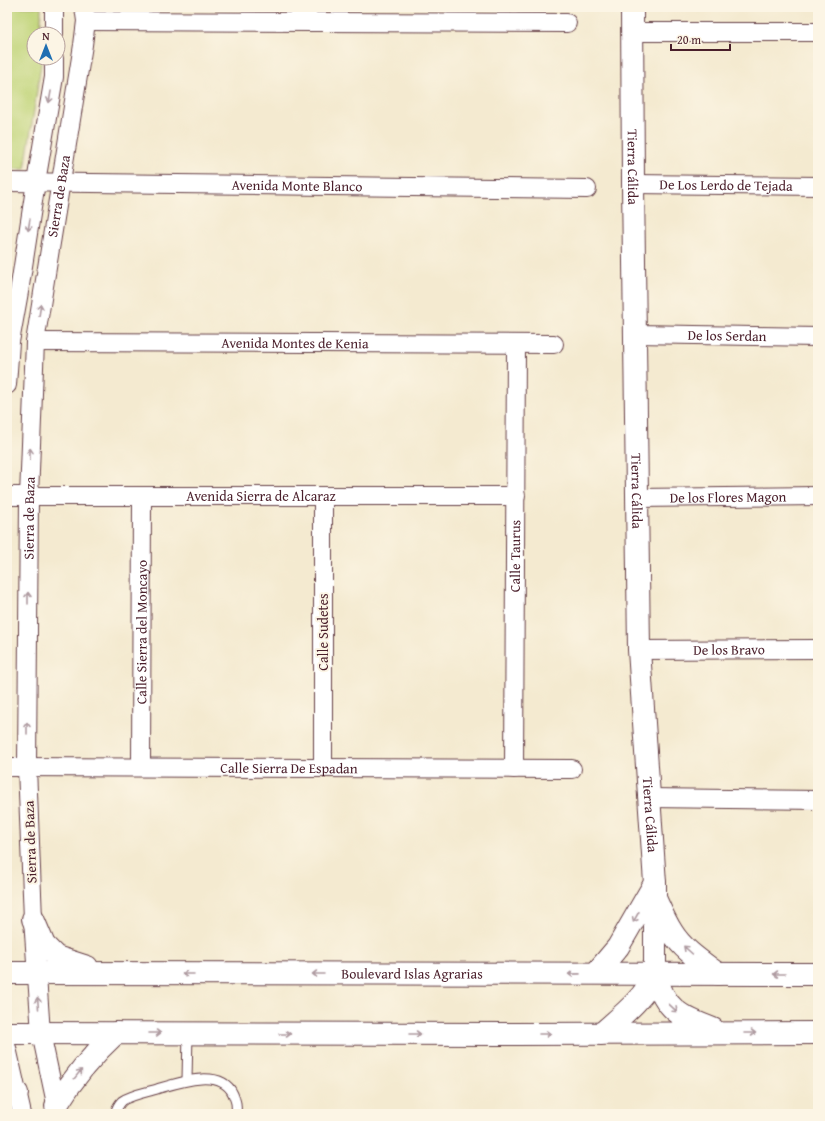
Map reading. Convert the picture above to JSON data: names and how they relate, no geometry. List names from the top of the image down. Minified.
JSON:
{"streets":{"main road":["Tierra Cálida","Boulevard Islas Agrarias"],"street":["Avenida Monte Blanco","De Los Lerdo de Tejada","Sierra de Baza","De los Serdan","Avenida Montes de Kenia","Avenida Sierra de Alcaraz","De los Flores Magon","Calle Taurus","Calle Sierra del Moncayo","Calle Sudetes","De los Bravo","Calle Sierra De Espadan"]},"crossings":[["Tierra Cálida","De Los Lerdo de Tejada"],["Tierra Cálida","De los Serdan"],["Tierra Cálida","De los Flores Magon"],["Tierra Cálida","De los Bravo"],["Tierra Cálida","Boulevard Islas Agrarias"],["Avenida Monte Blanco","Sierra de Baza"],["Sierra de Baza","Avenida Montes de Kenia"],["Sierra de Baza","Avenida Sierra de Alcaraz"],["Sierra de Baza","Calle Sierra De Espadan"],["Sierra de Baza","Boulevard Islas Agrarias"],["Avenida Montes de Kenia","Calle Taurus"],["Avenida Sierra de Alcaraz","Calle Taurus"],["Avenida Sierra de Alcaraz","Calle Sierra del Moncayo"],["Avenida Sierra de Alcaraz","Calle Sudetes"],["Calle Taurus","Calle Sierra De Espadan"],["Calle Sierra del Moncayo","Calle Sierra De Espadan"],["Calle Sudetes","Calle Sierra De Espadan"]],"scale_bar":"20 m","north":"top"}
